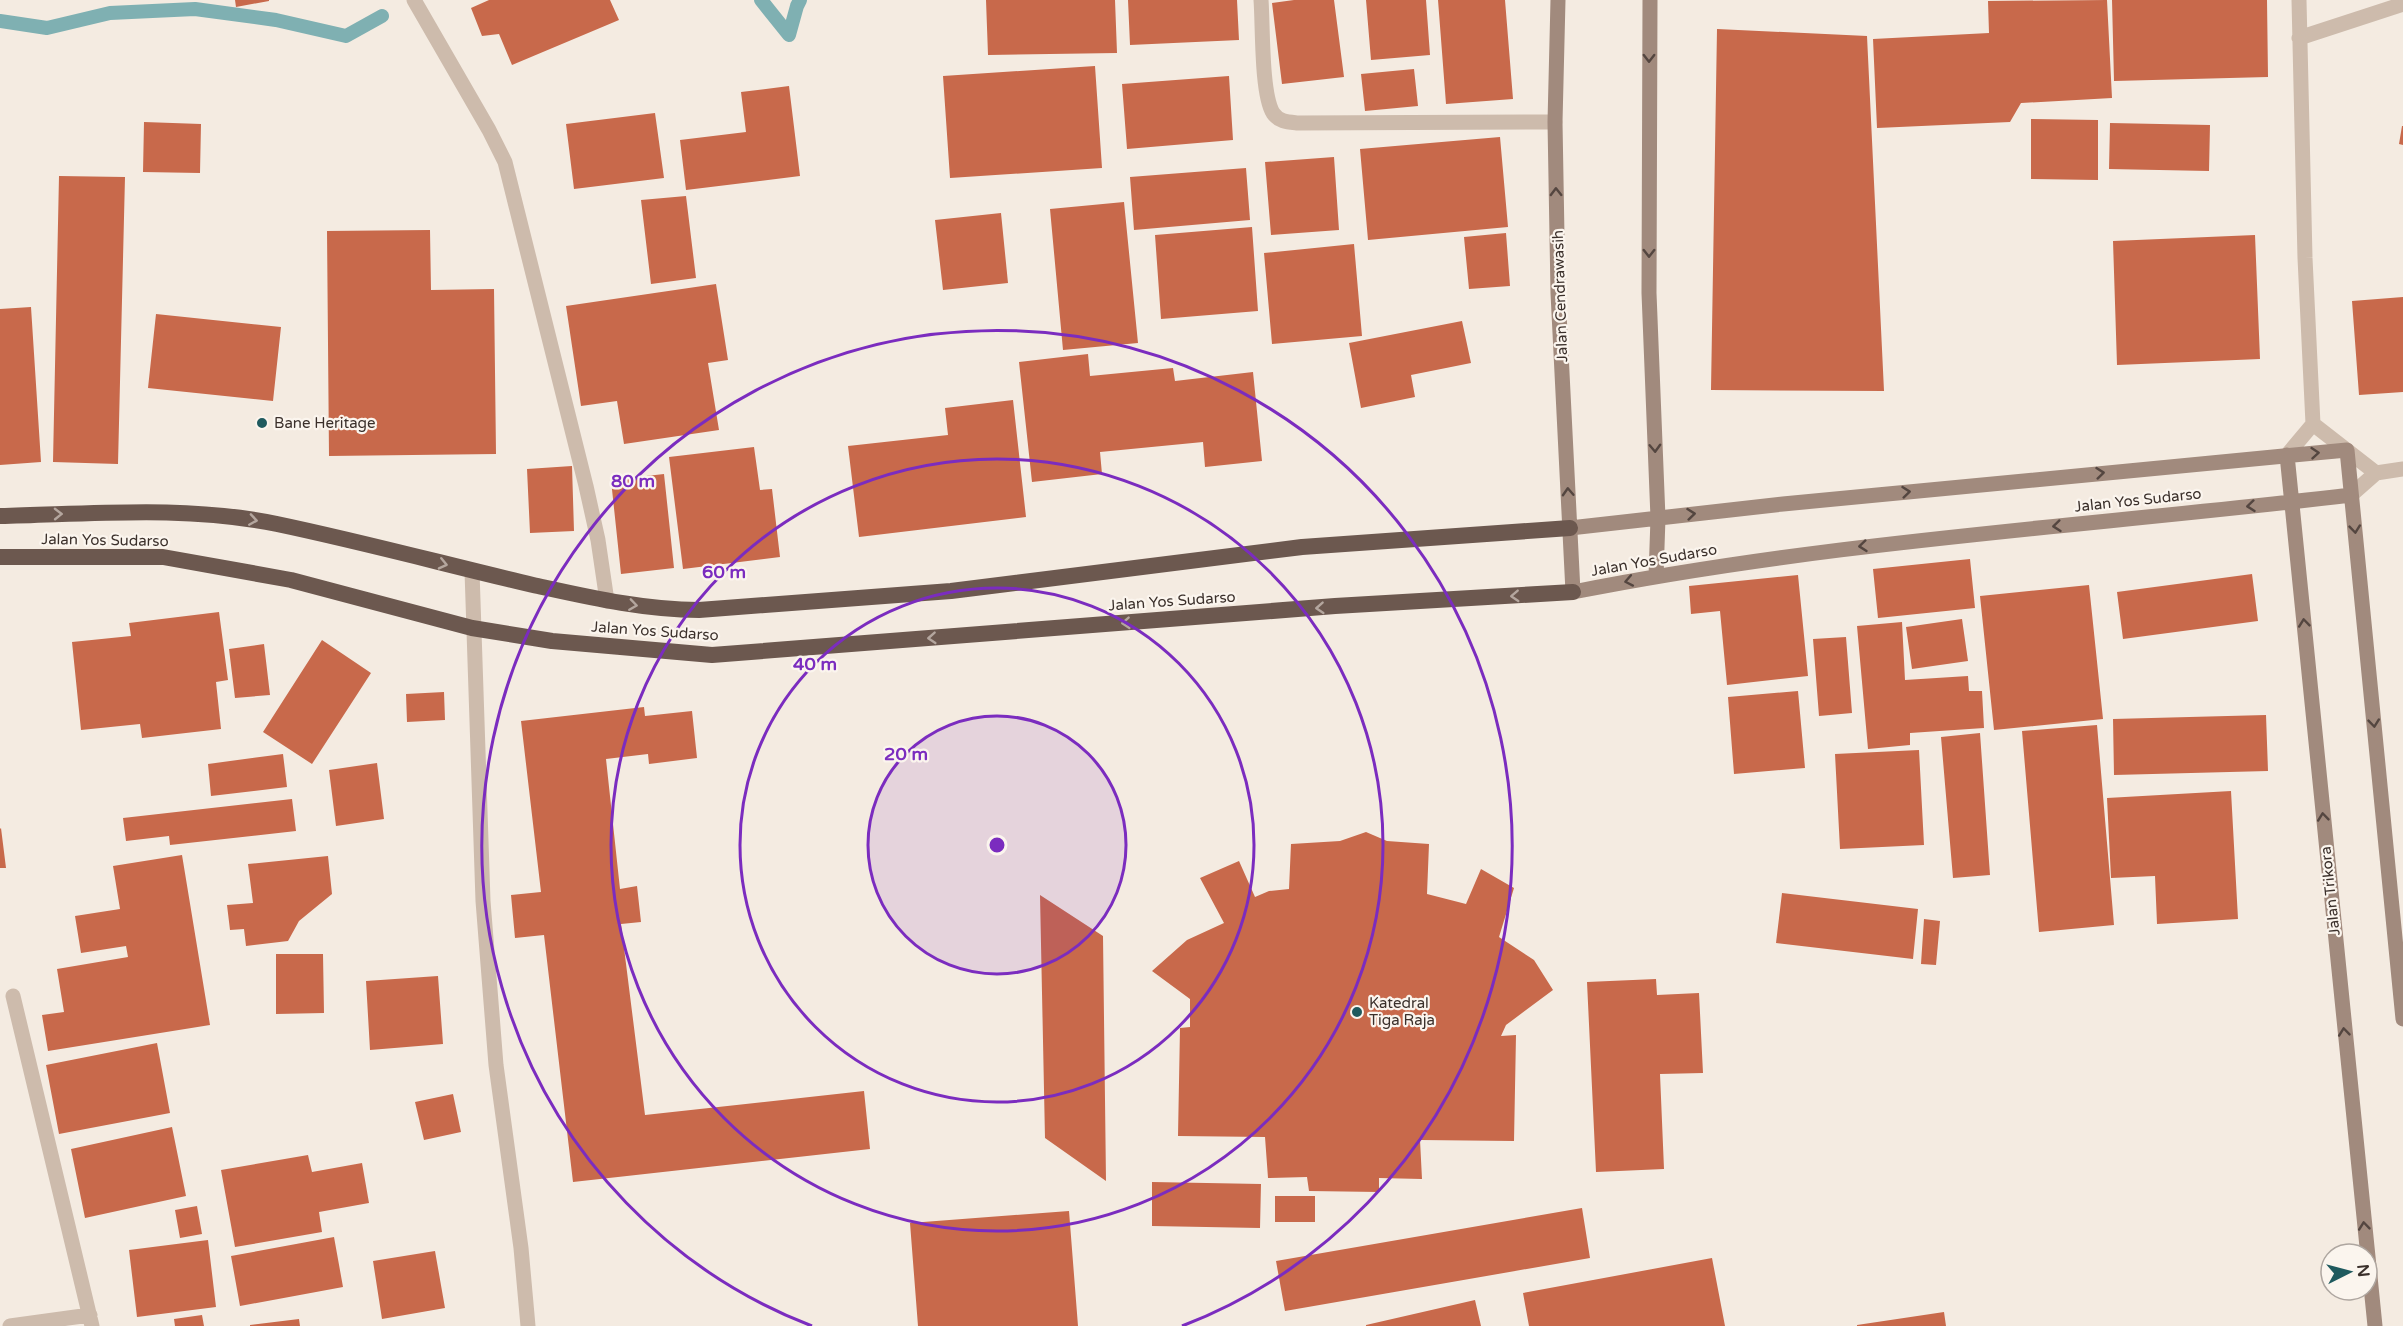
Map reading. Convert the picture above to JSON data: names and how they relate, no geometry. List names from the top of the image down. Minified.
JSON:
{"streets":{"highway":["Jalan Yos Sudarso"],"main road":["Jalan Cendrawasih","Jalan Trikora"]},"crossings":[["Jalan Cendrawasih","Jalan Yos Sudarso"],["Jalan Yos Sudarso","Jalan Trikora"]],"places":["Bane Heritage","Katedral Tiga Raja"],"north":"right","rings":["80 m","60 m","40 m","20 m"]}
